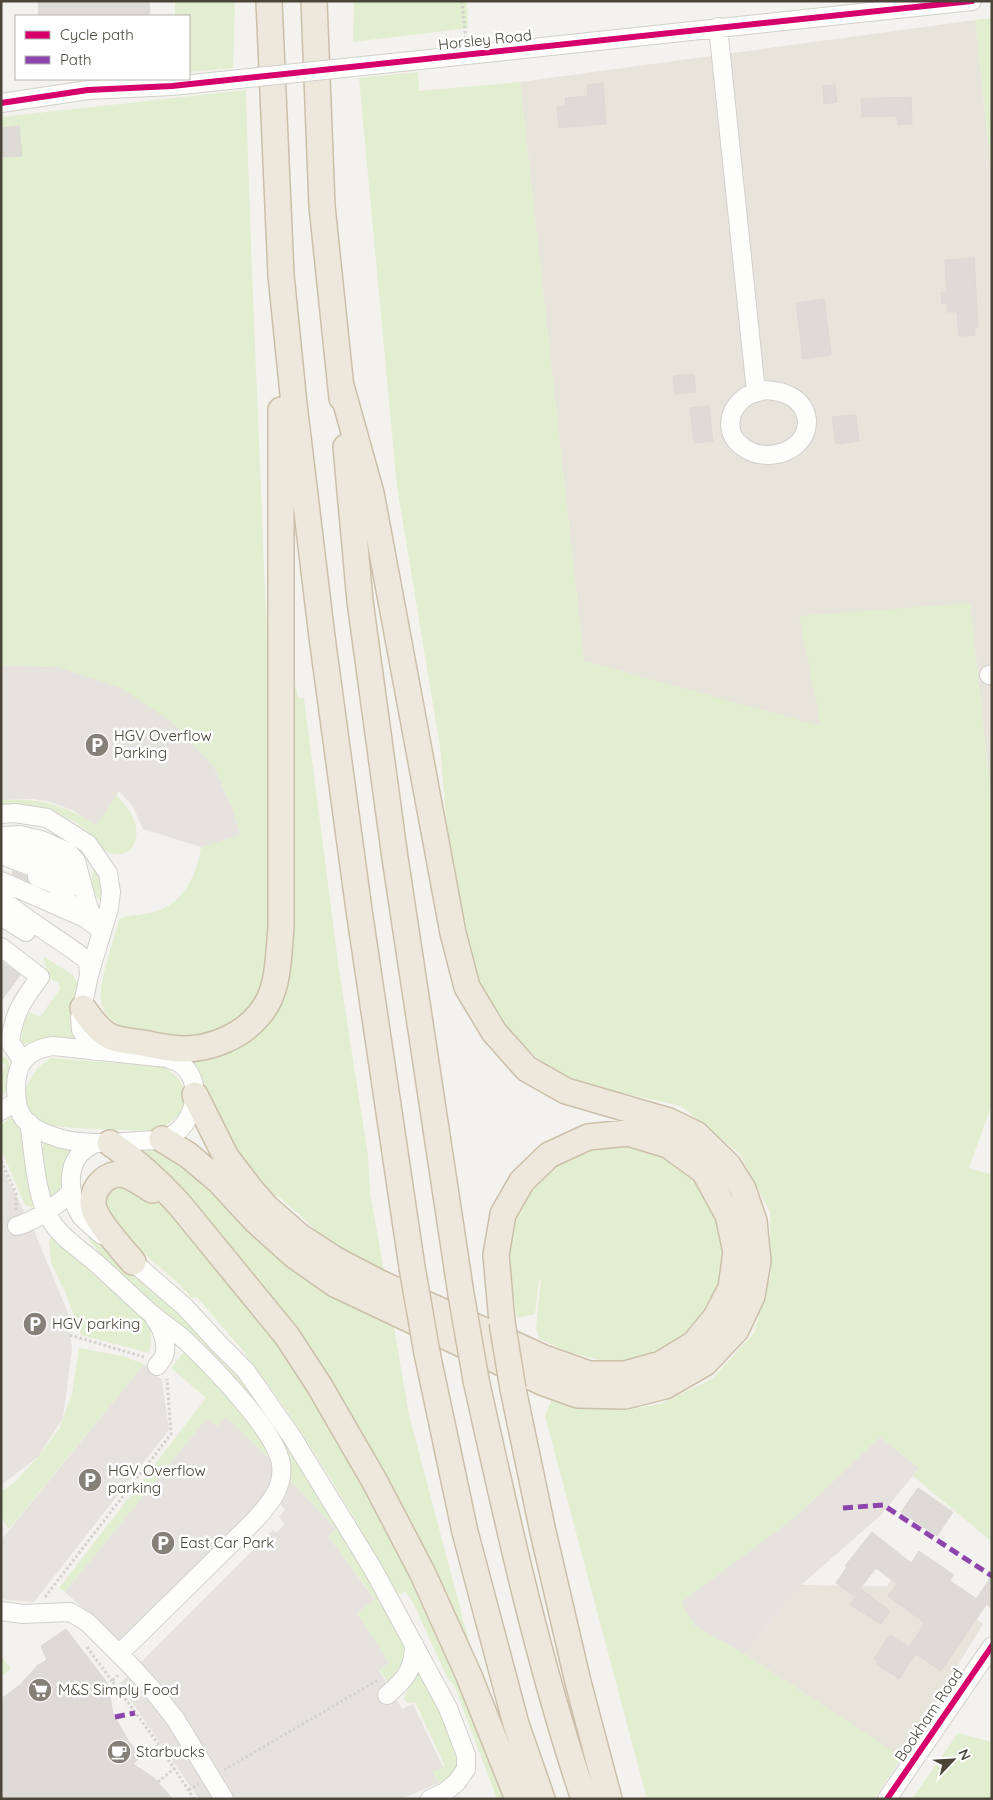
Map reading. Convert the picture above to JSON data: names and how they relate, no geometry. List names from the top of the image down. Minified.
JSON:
{"streets":{"street":["Horsley Road","Bookham Road"]},"places":{"parking":["HGV Overflow Parking","HGV parking","HGV Overflow parking","East Car Park"],"supermarket":["M&S Simply Food"],"cafe":["Starbucks"]},"legend":["Cycle path","Path"],"north":"top right"}
